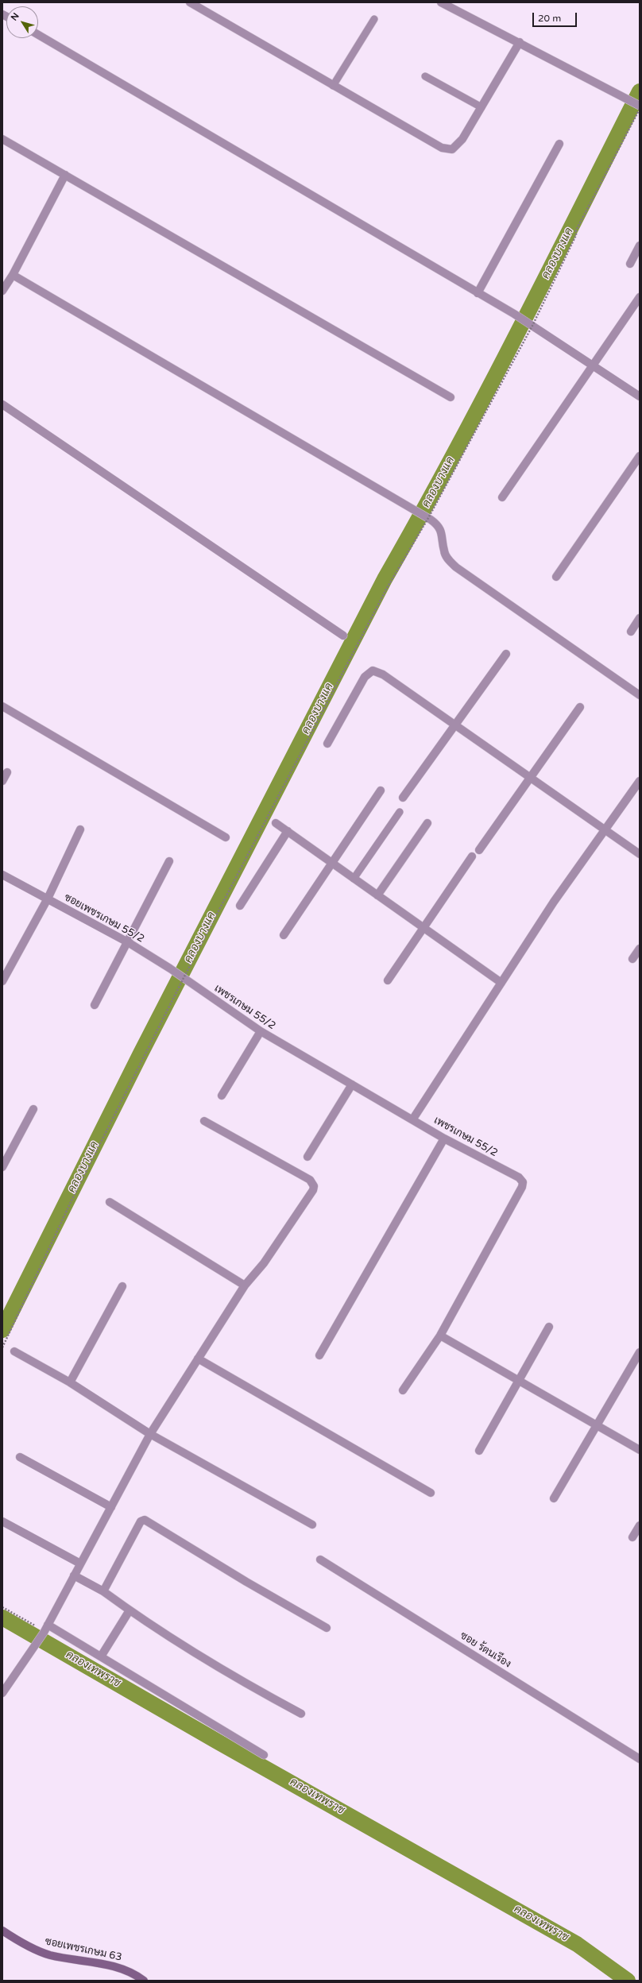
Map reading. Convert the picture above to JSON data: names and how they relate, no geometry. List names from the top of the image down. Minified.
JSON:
{"streets":{"street":["ซอยเพชรเกษม 55/2","เพชรเกษม 55/2","ซอย ร้ตนเรึอง","ซอยเพชรเกษม 63"]},"crossings":[["ซอยเพชรเกษม 55/2","เพชรเกษม 55/2"]],"water":["คลองบางแค","คลองเทพราช"],"scale_bar":"20 m","north":"top left"}
